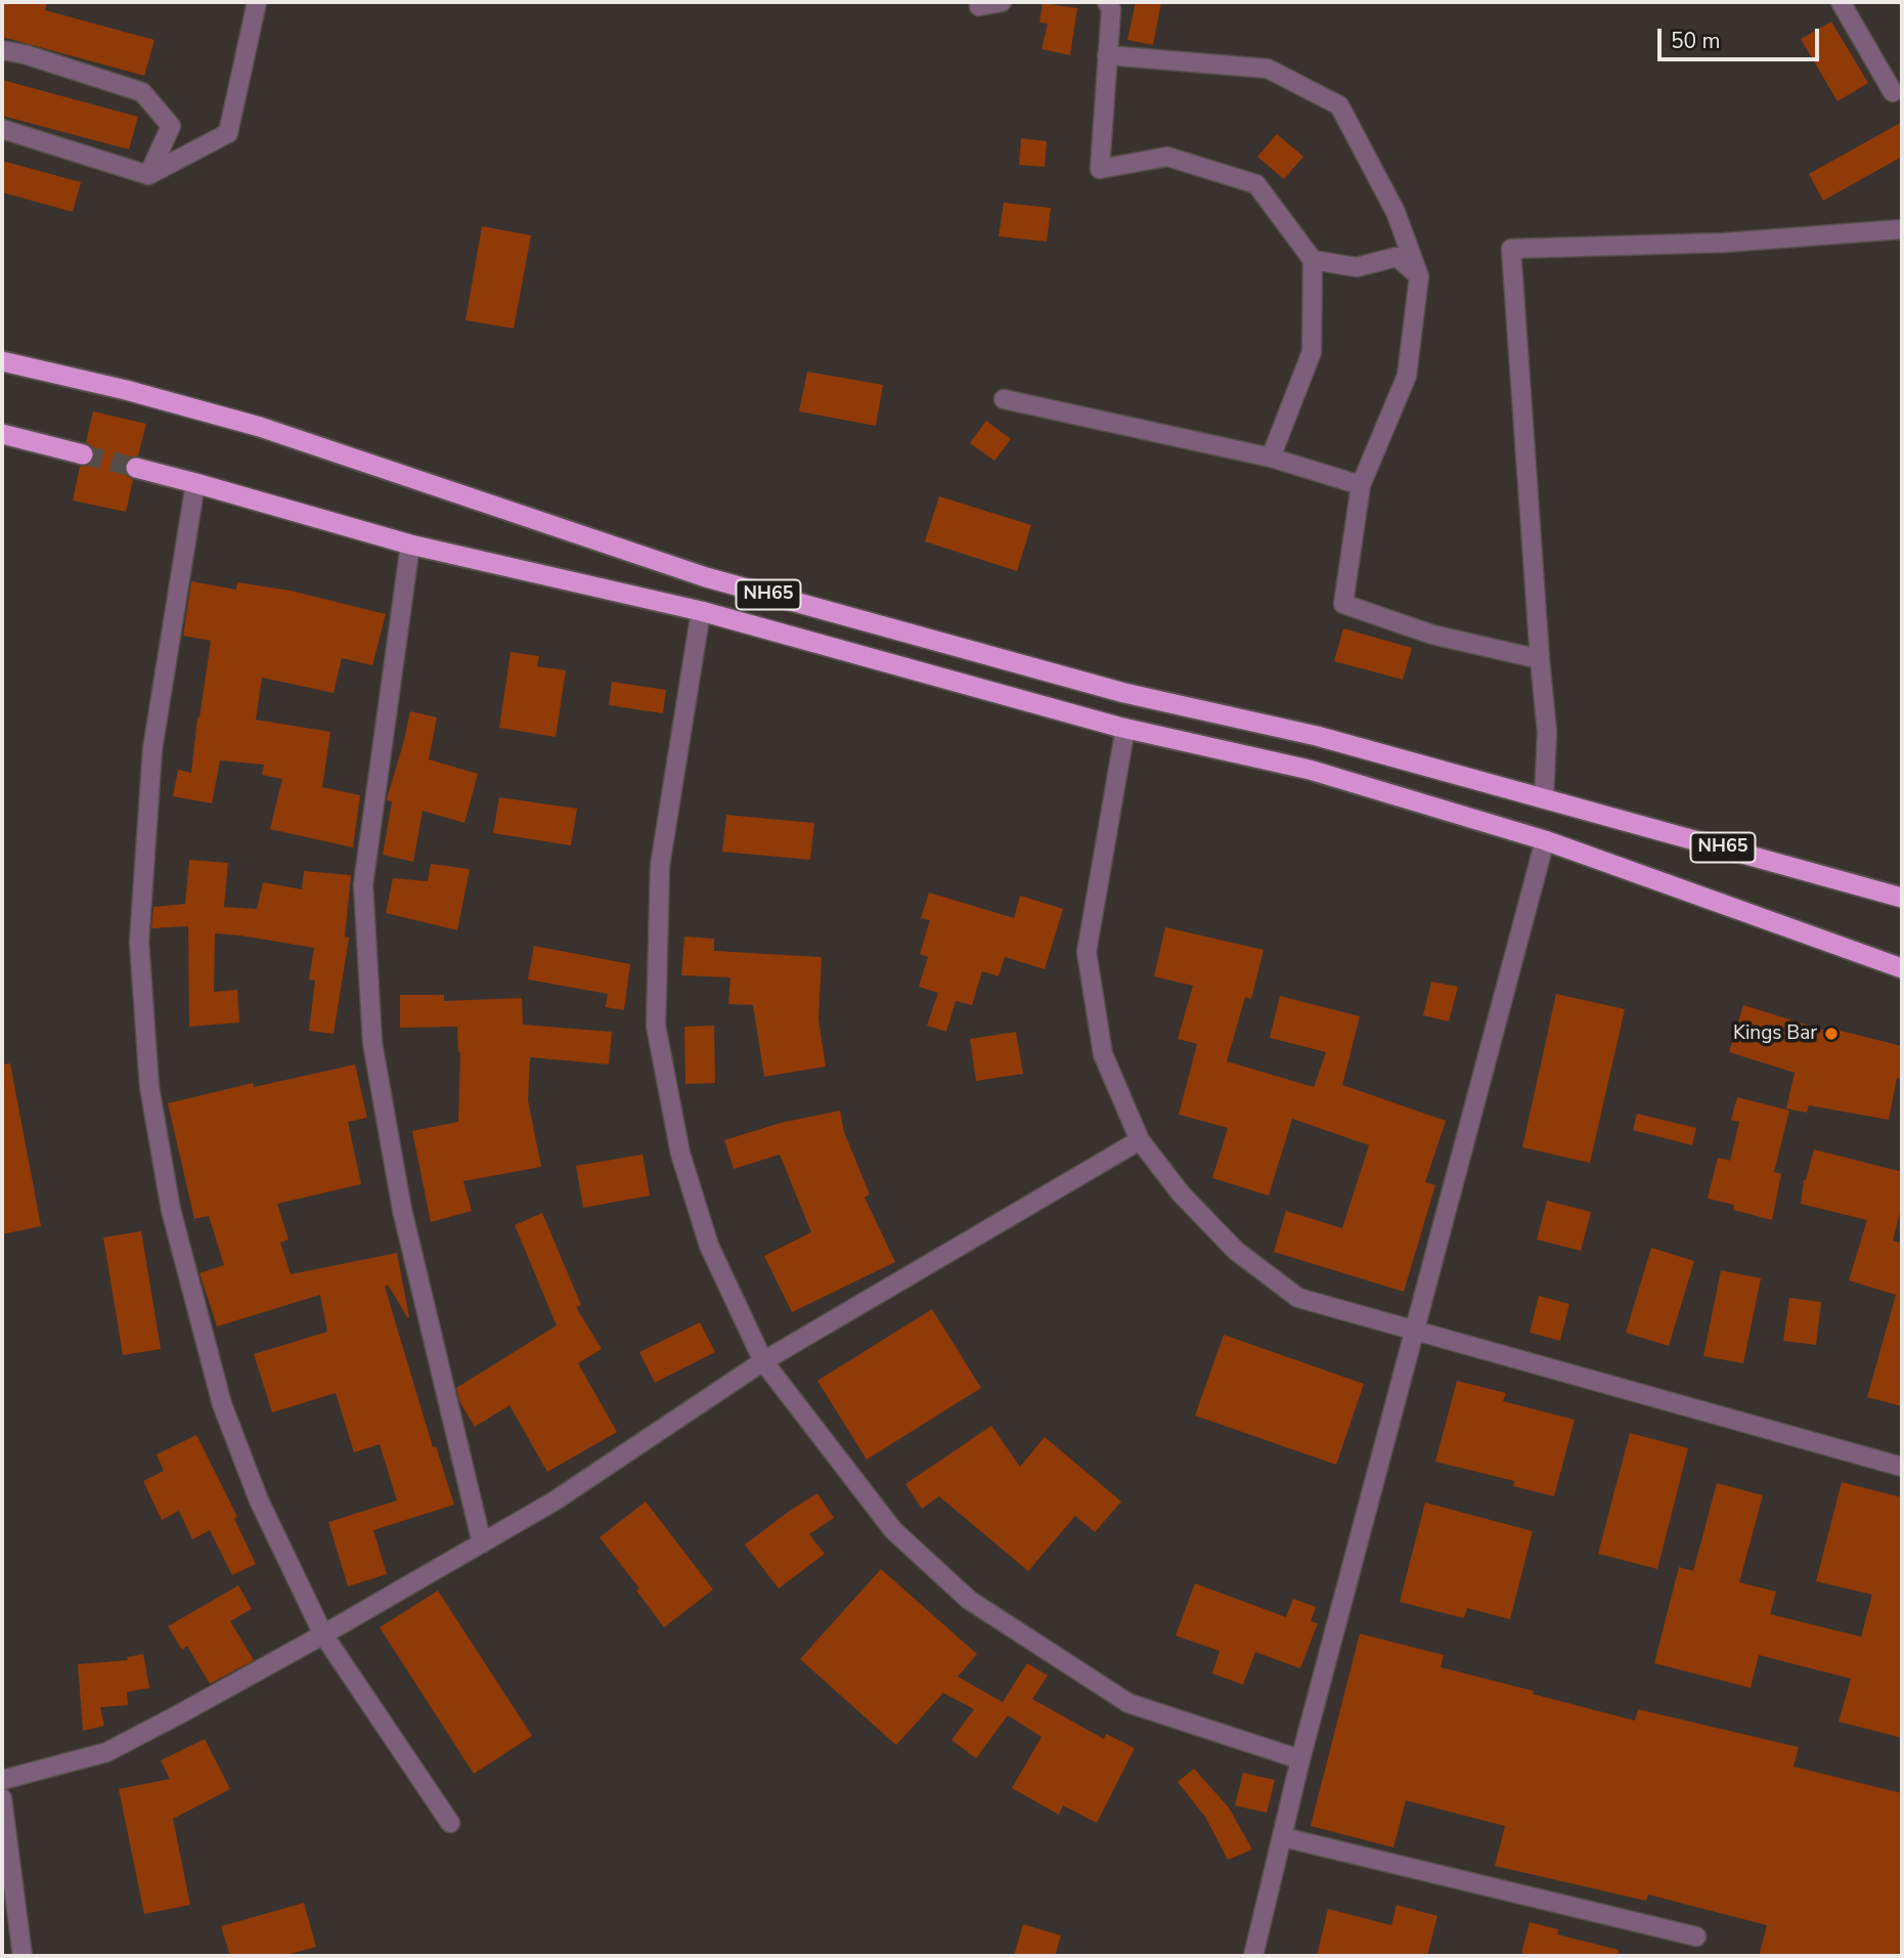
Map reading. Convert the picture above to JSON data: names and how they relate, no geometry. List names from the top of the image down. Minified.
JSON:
{"streets":{"highway":["NH65"]},"places":["Kings Bar"],"scale_bar":"50 m"}
